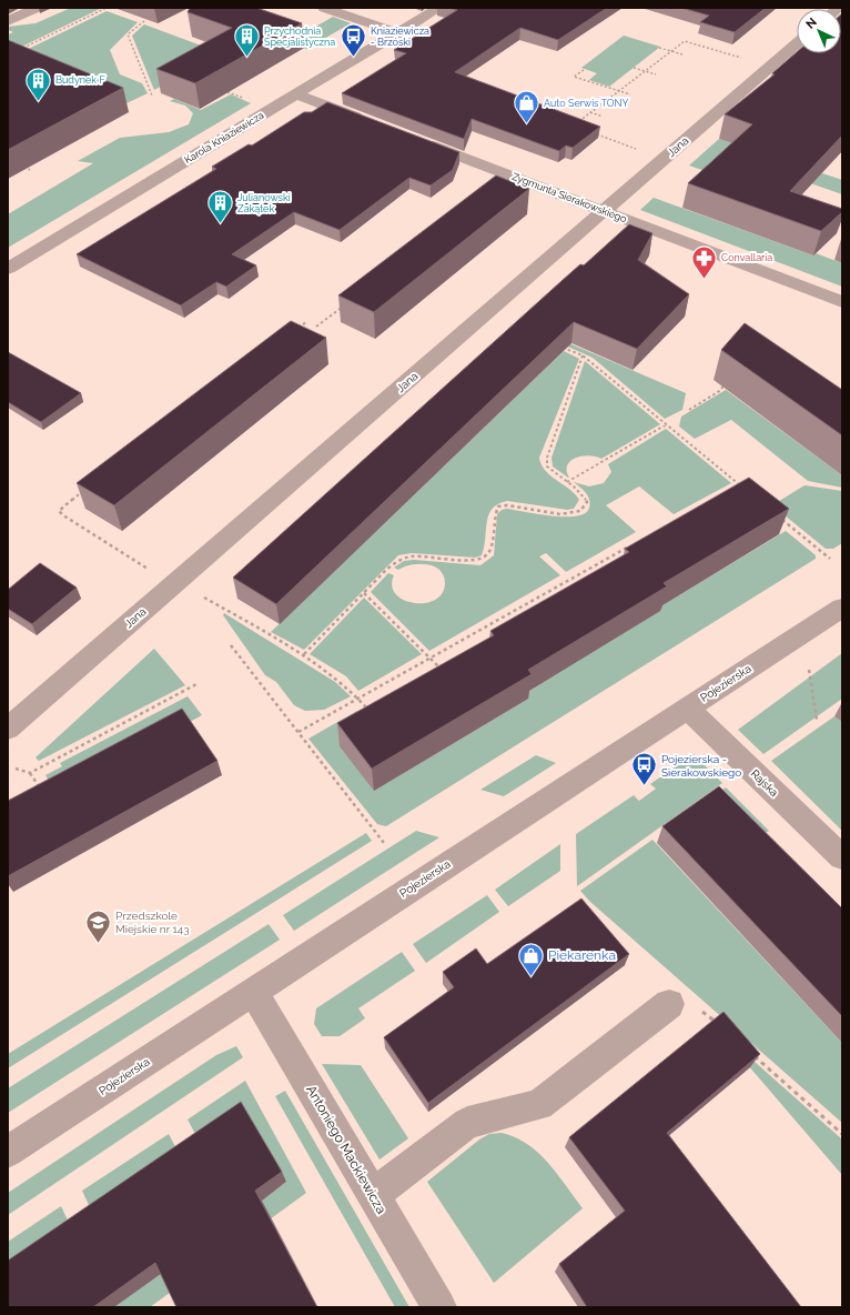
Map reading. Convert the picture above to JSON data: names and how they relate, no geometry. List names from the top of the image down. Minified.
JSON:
{"streets":{"street":["Karola Kniaziewicza","Jana","Zygmunta Sierakowskiego","Pojezierska","Rajska","Antoniego Mackiewicza"]},"crossings":[["Jana","Zygmunta Sierakowskiego"],["Pojezierska","Rajska"],["Pojezierska","Antoniego Mackiewicza"]],"places":{"building":["Przychodnia Specjalistyczna","Budynek F","Julianowski Zakątek"],"bus stop":["Kniaziewicza - Brzóski","Pojezierska - Sierakowskiego"],"shop":["Auto Serwis TONY","Piekarenka"],"pharmacy":["Convallaria"],"school or university":["Przedszkole Miejskie nr 143"]},"north":"top left"}
